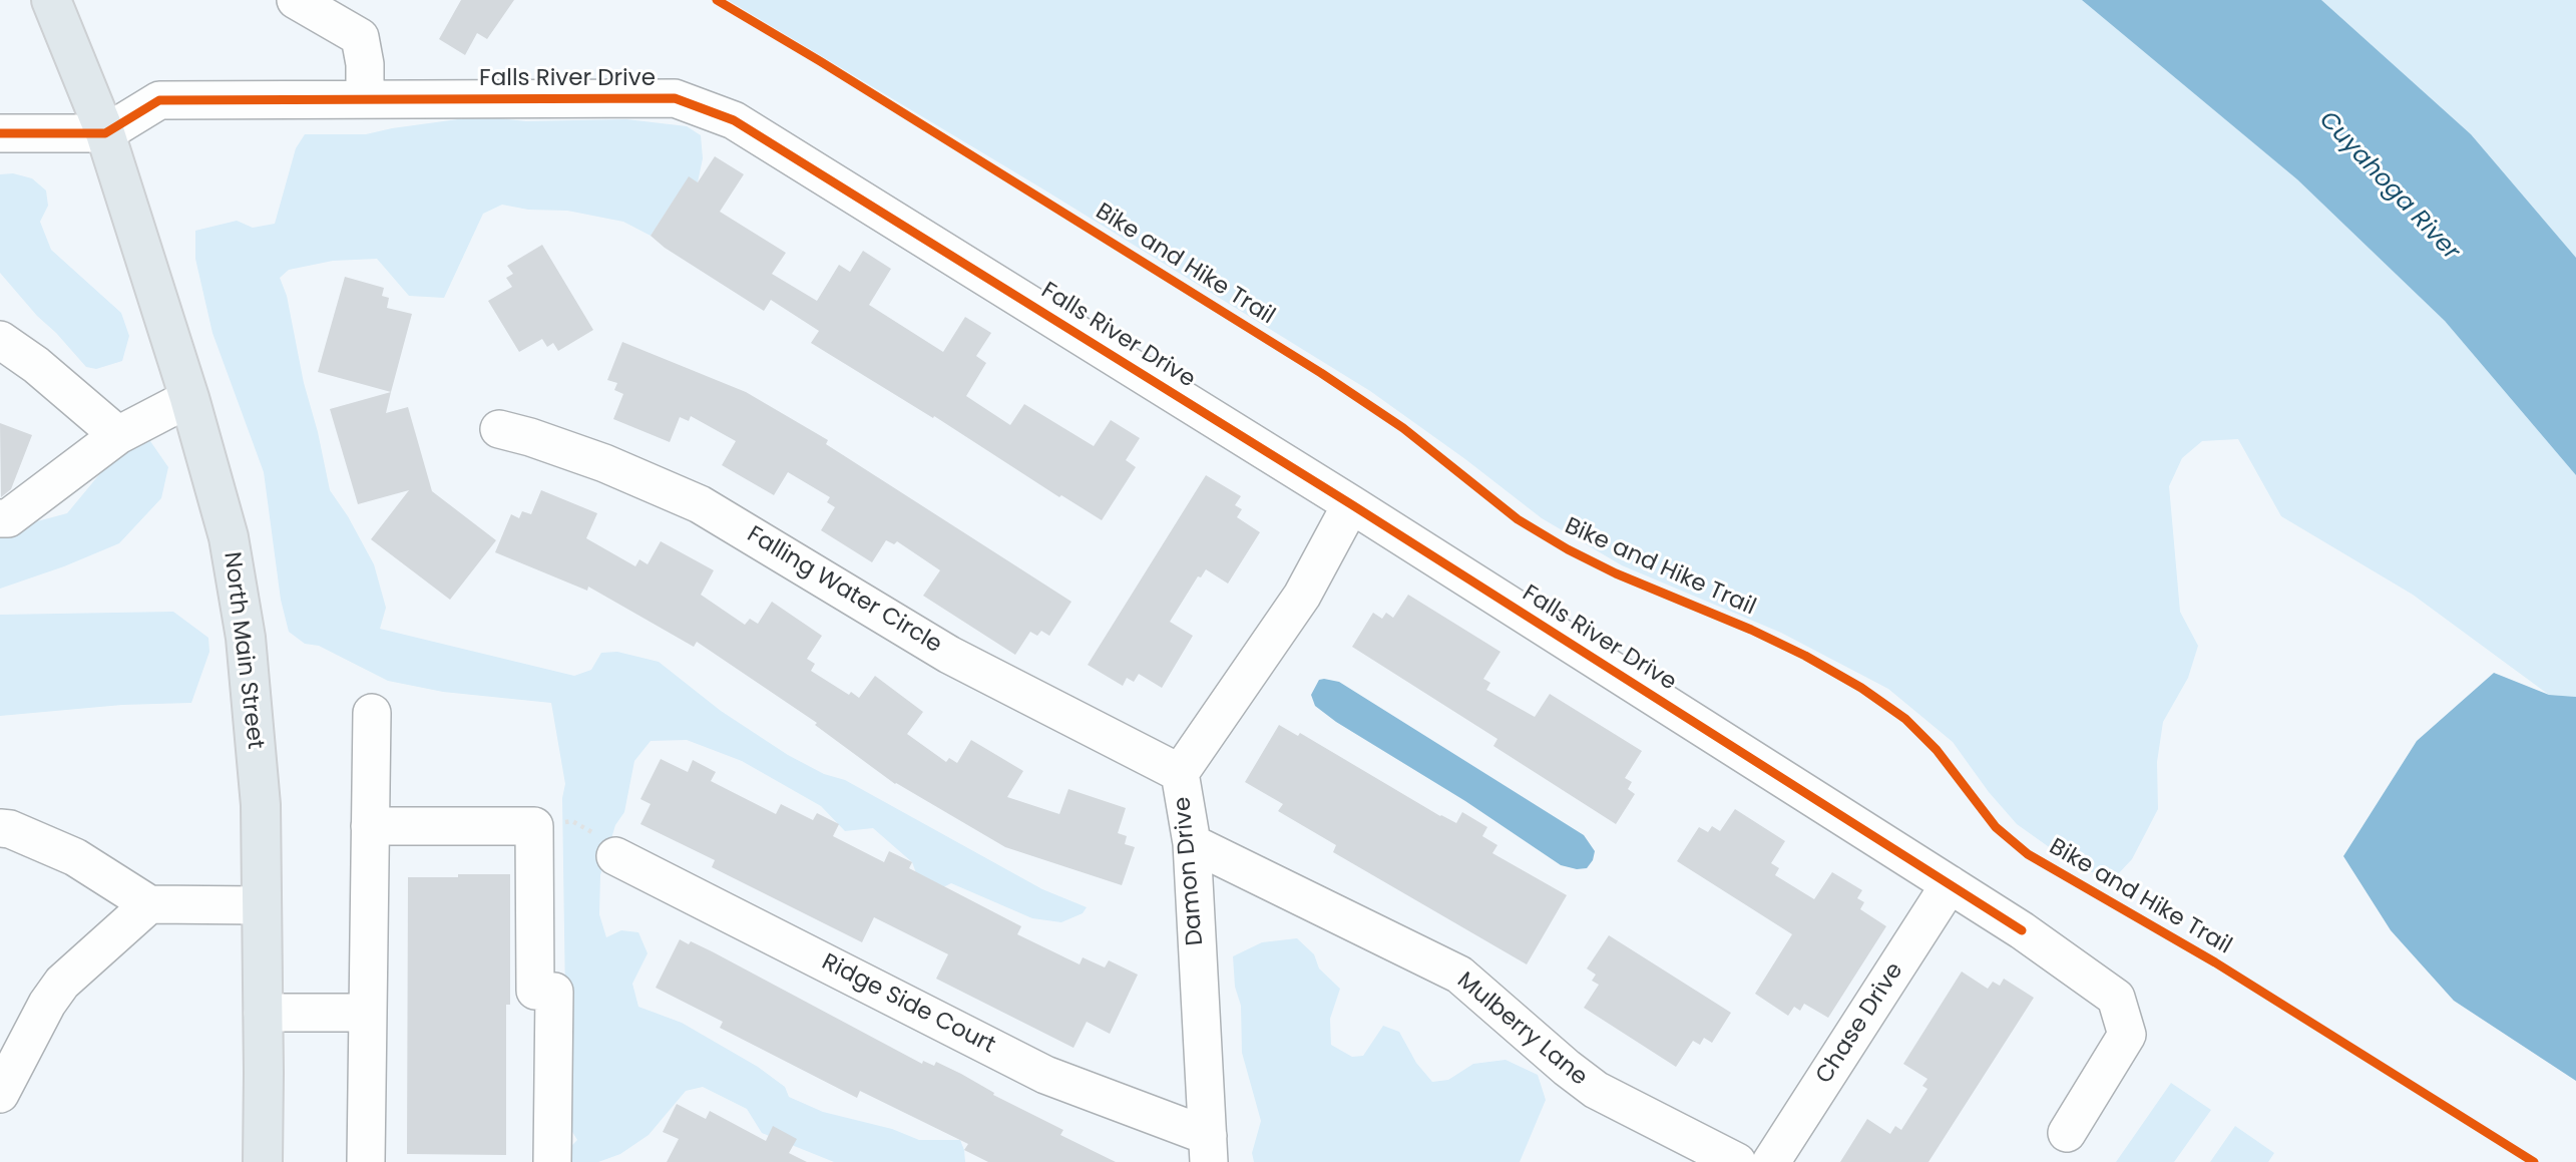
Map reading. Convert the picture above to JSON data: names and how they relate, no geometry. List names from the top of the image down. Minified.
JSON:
{"streets":{"main road":["North Main Street"],"street":["Falls River Drive","Falling Water Circle","Damon Drive","Ridge Side Court","Chase Drive","Mulberry Lane"],"cycle path":["Bike and Hike Trail"]},"crossings":[["Falls River Drive","North Main Street"],["Falls River Drive","Damon Drive"],["Falls River Drive","Chase Drive"],["Falling Water Circle","Damon Drive"],["Damon Drive","Ridge Side Court"],["Damon Drive","Mulberry Lane"]],"water":["Cuyahoga River"]}
